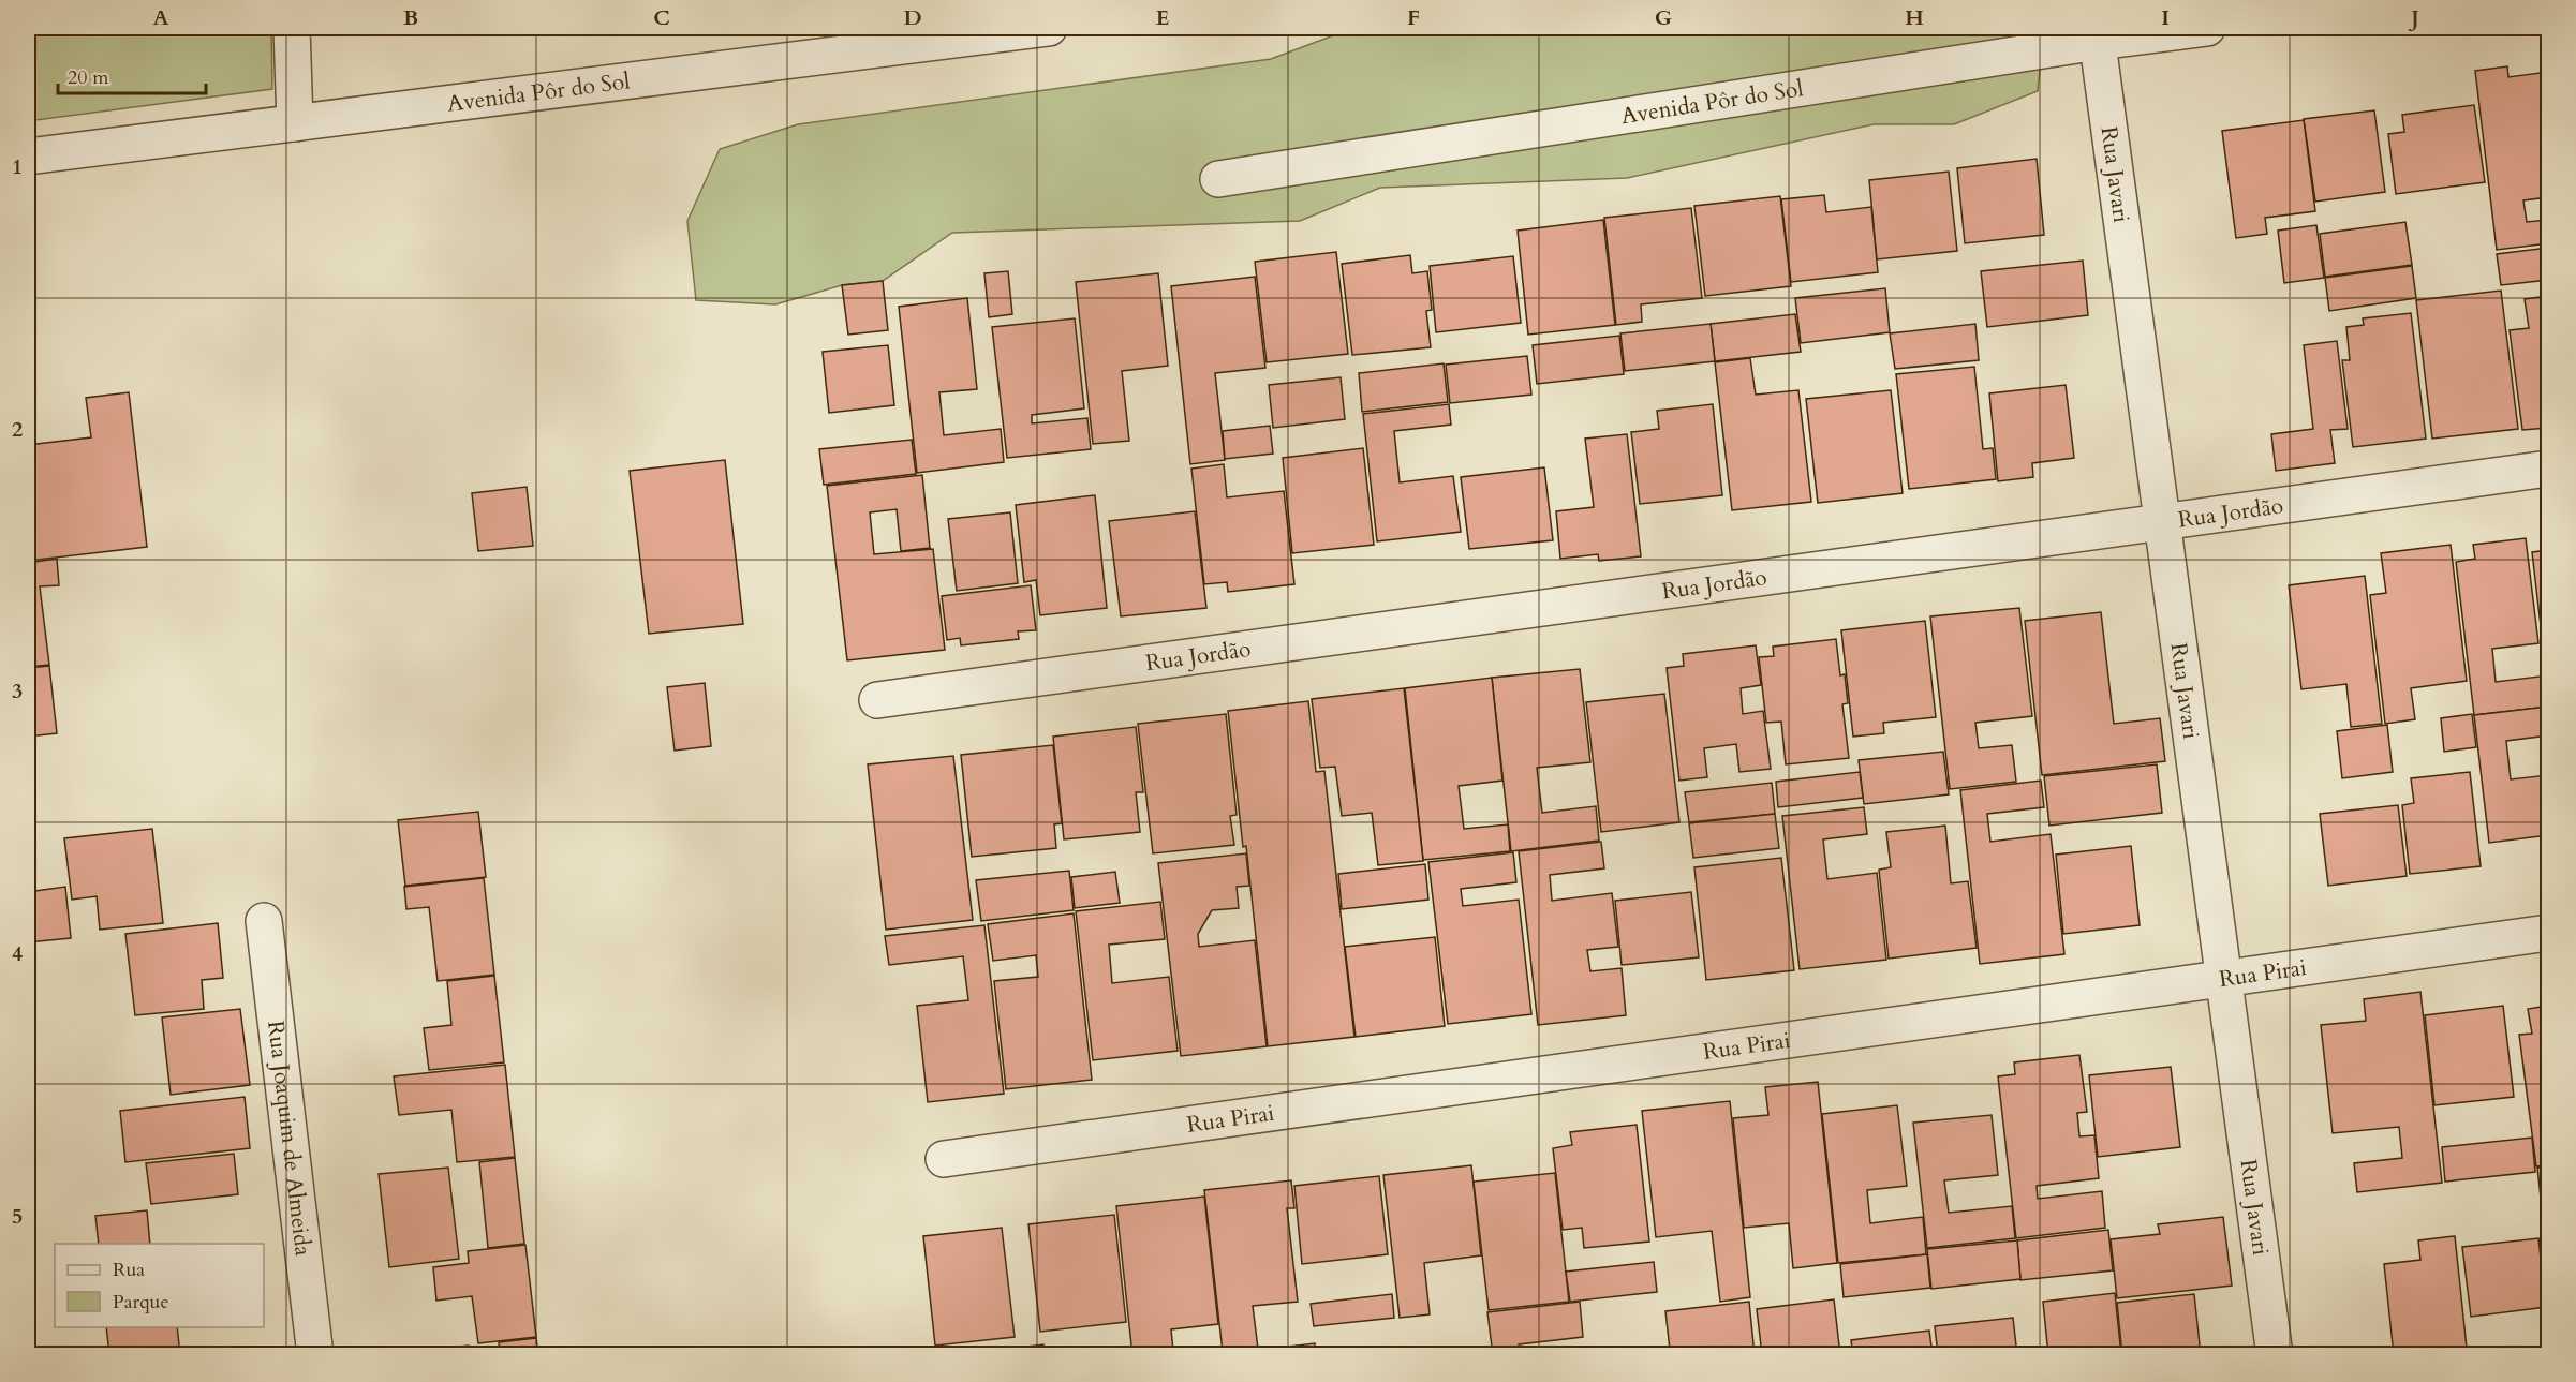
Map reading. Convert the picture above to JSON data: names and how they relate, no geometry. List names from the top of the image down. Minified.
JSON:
{"streets":{"street":["Avenida Pôr do Sol","Rua Javari","Rua Jordão","Rua Pirai","Rua Joaquim de Almeida"]},"crossings":[["Avenida Pôr do Sol","Rua Javari"],["Rua Javari","Rua Jordão"],["Rua Javari","Rua Pirai"]],"legend":["Rua","Parque"],"scale_bar":"20 m","grid":{"columns":["A","B","C","D","E","F","G","H","I","J"],"rows":["1","2","3","4","5"]}}
